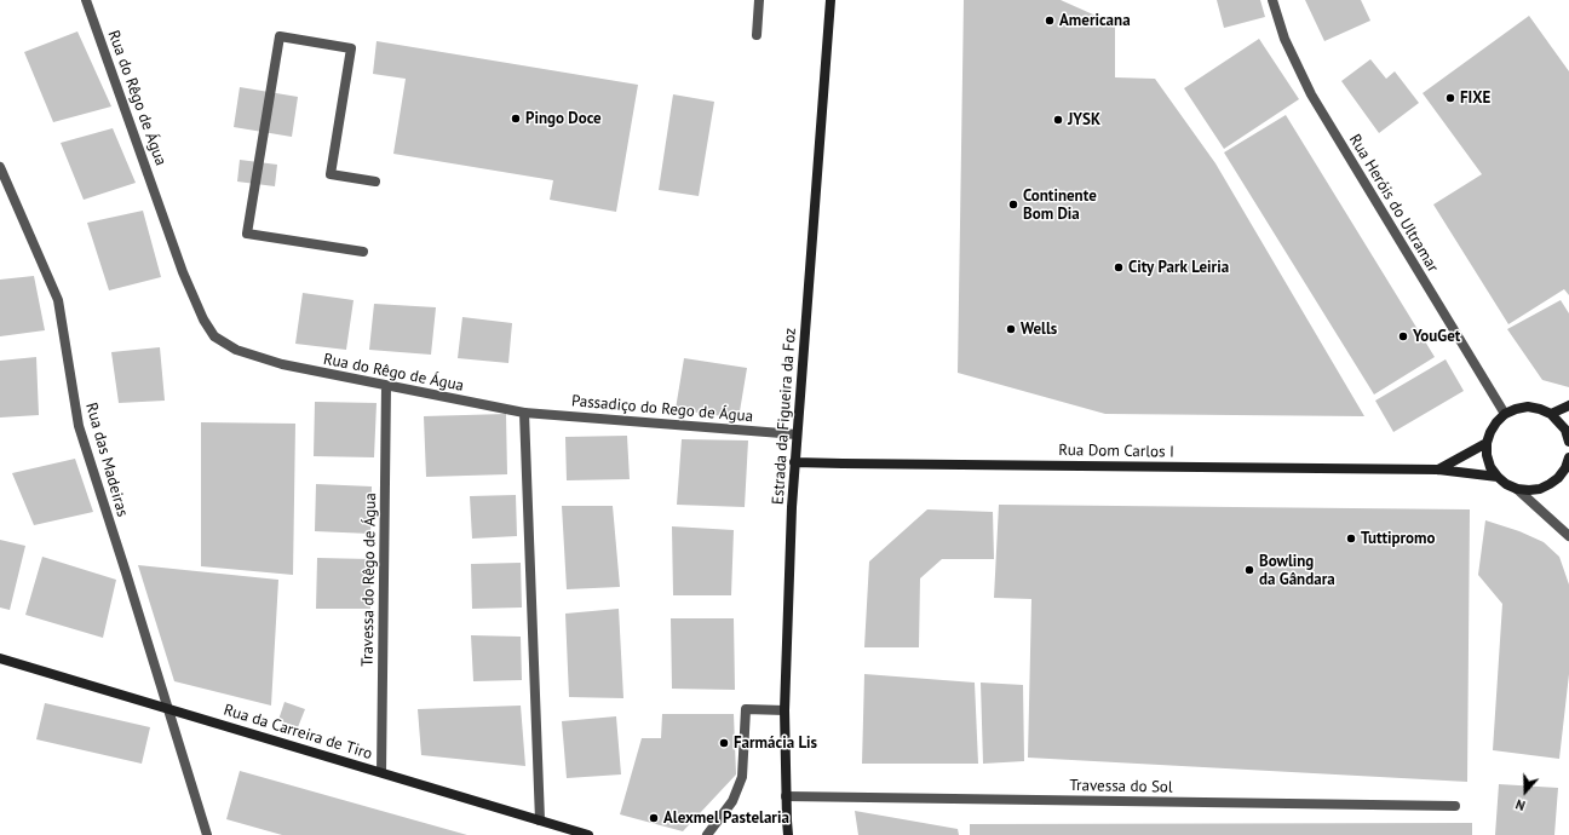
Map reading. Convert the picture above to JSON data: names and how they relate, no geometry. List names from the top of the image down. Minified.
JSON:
{"streets":{"main road":["Estrada da Figueira da Foz","Rua Dom Carlos I","Rua da Carreira de Tiro"],"street":["Rua do Rêgo de Água","Rua Heróis do Ultramar","Passadiço do Rego de Água","Rua das Madeiras","Travessa do Rêgo de Água","Travessa do Sol"]},"crossings":[["Rua do Rêgo de Água","Passadiço do Rego de Água"],["Rua do Rêgo de Água","Travessa do Rêgo de Água"],["Passadiço do Rego de Água","Estrada da Figueira da Foz"],["Estrada da Figueira da Foz","Rua Dom Carlos I"],["Estrada da Figueira da Foz","Travessa do Sol"],["Rua das Madeiras","Rua da Carreira de Tiro"],["Travessa do Rêgo de Água","Rua da Carreira de Tiro"]],"places":["Americana","FIXE","Pingo Doce","JYSK","Continente Bom Dia","City Park Leiria","Wells","YouGet","Tuttipromo","Bowling da Gândara","Farmácia Lis","Alexmel Pastelaria"],"north":"bottom"}
